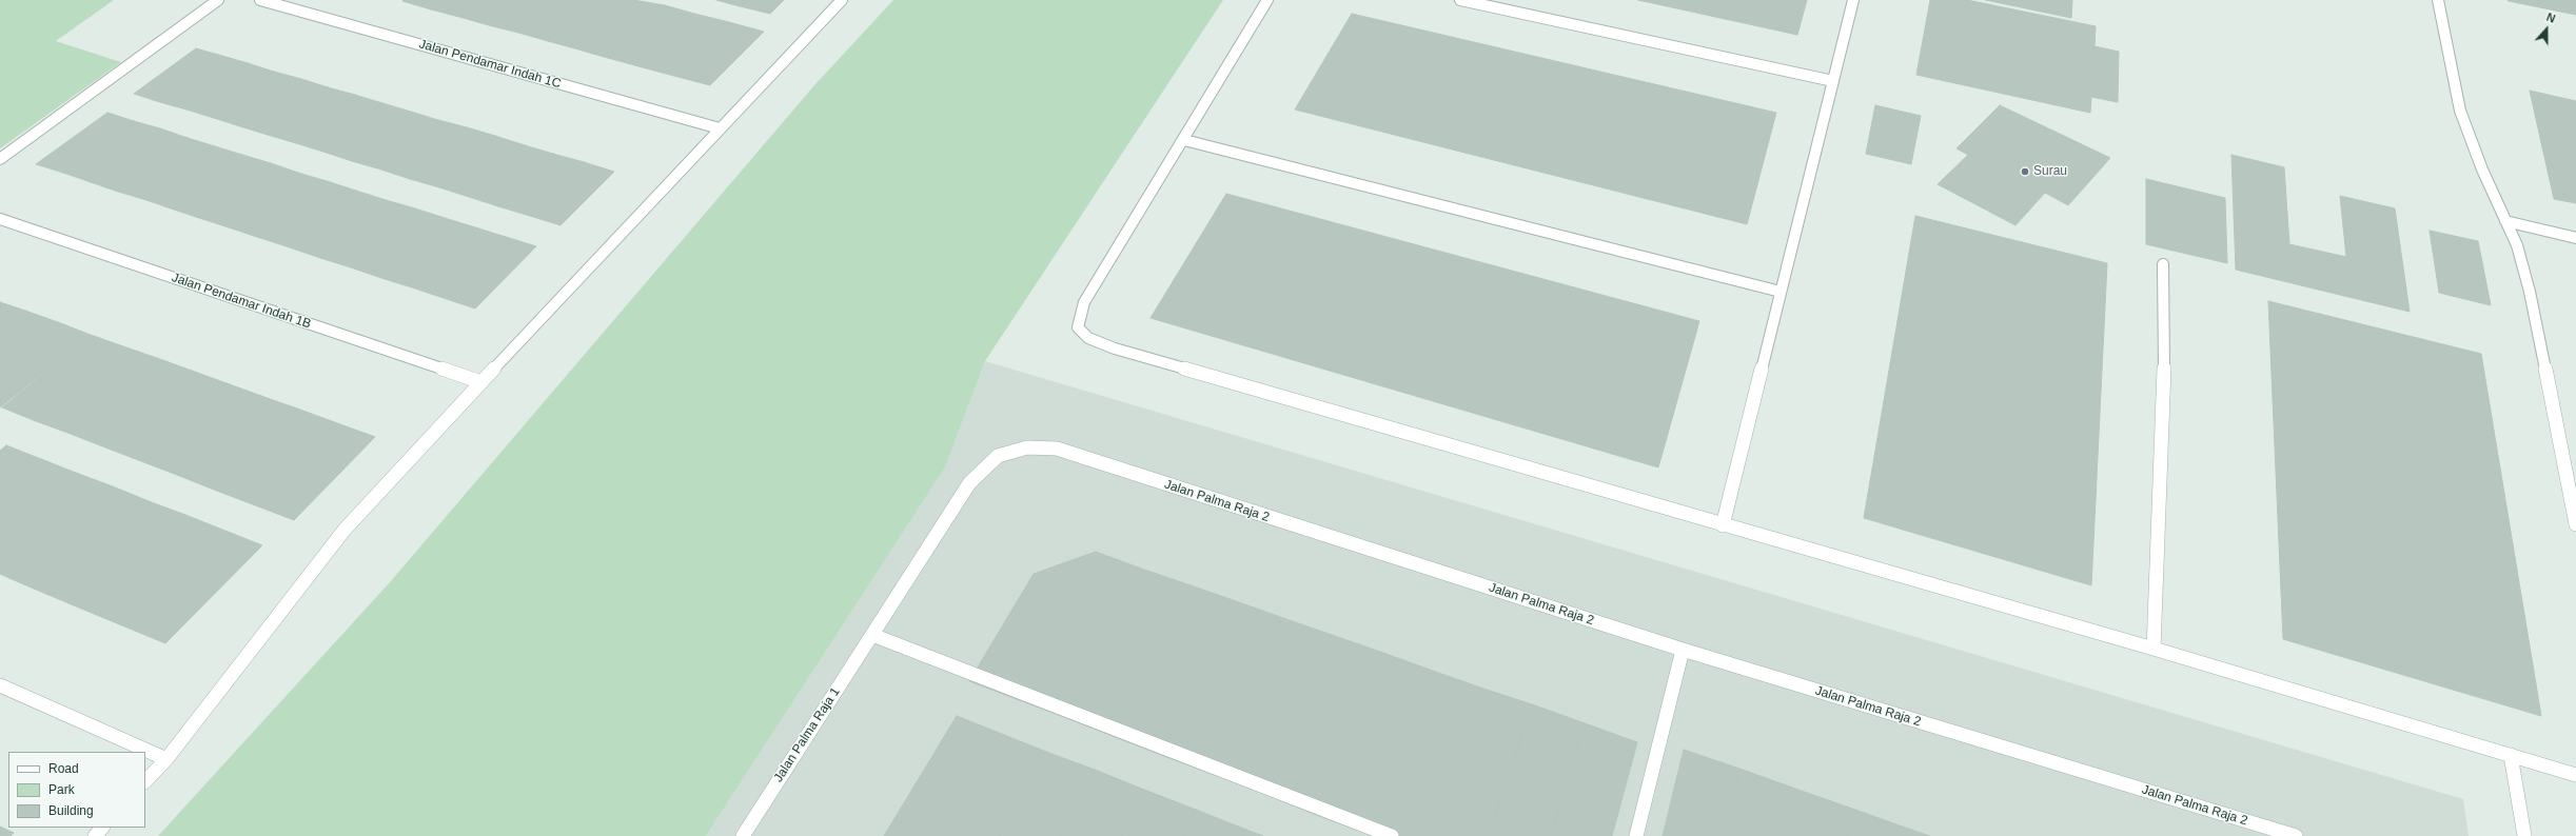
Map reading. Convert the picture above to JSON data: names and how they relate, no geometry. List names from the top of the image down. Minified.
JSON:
{"streets":{"street":["Jalan Pendamar Indah 1C","Jalan Pendamar Indah 1B","Jalan Palma Raja 2","Jalan Palma Raja 1"]},"crossings":[["Jalan Palma Raja 2","Jalan Palma Raja 1"]],"places":["Surau"],"legend":["Road","Park","Building"],"north":"top"}
